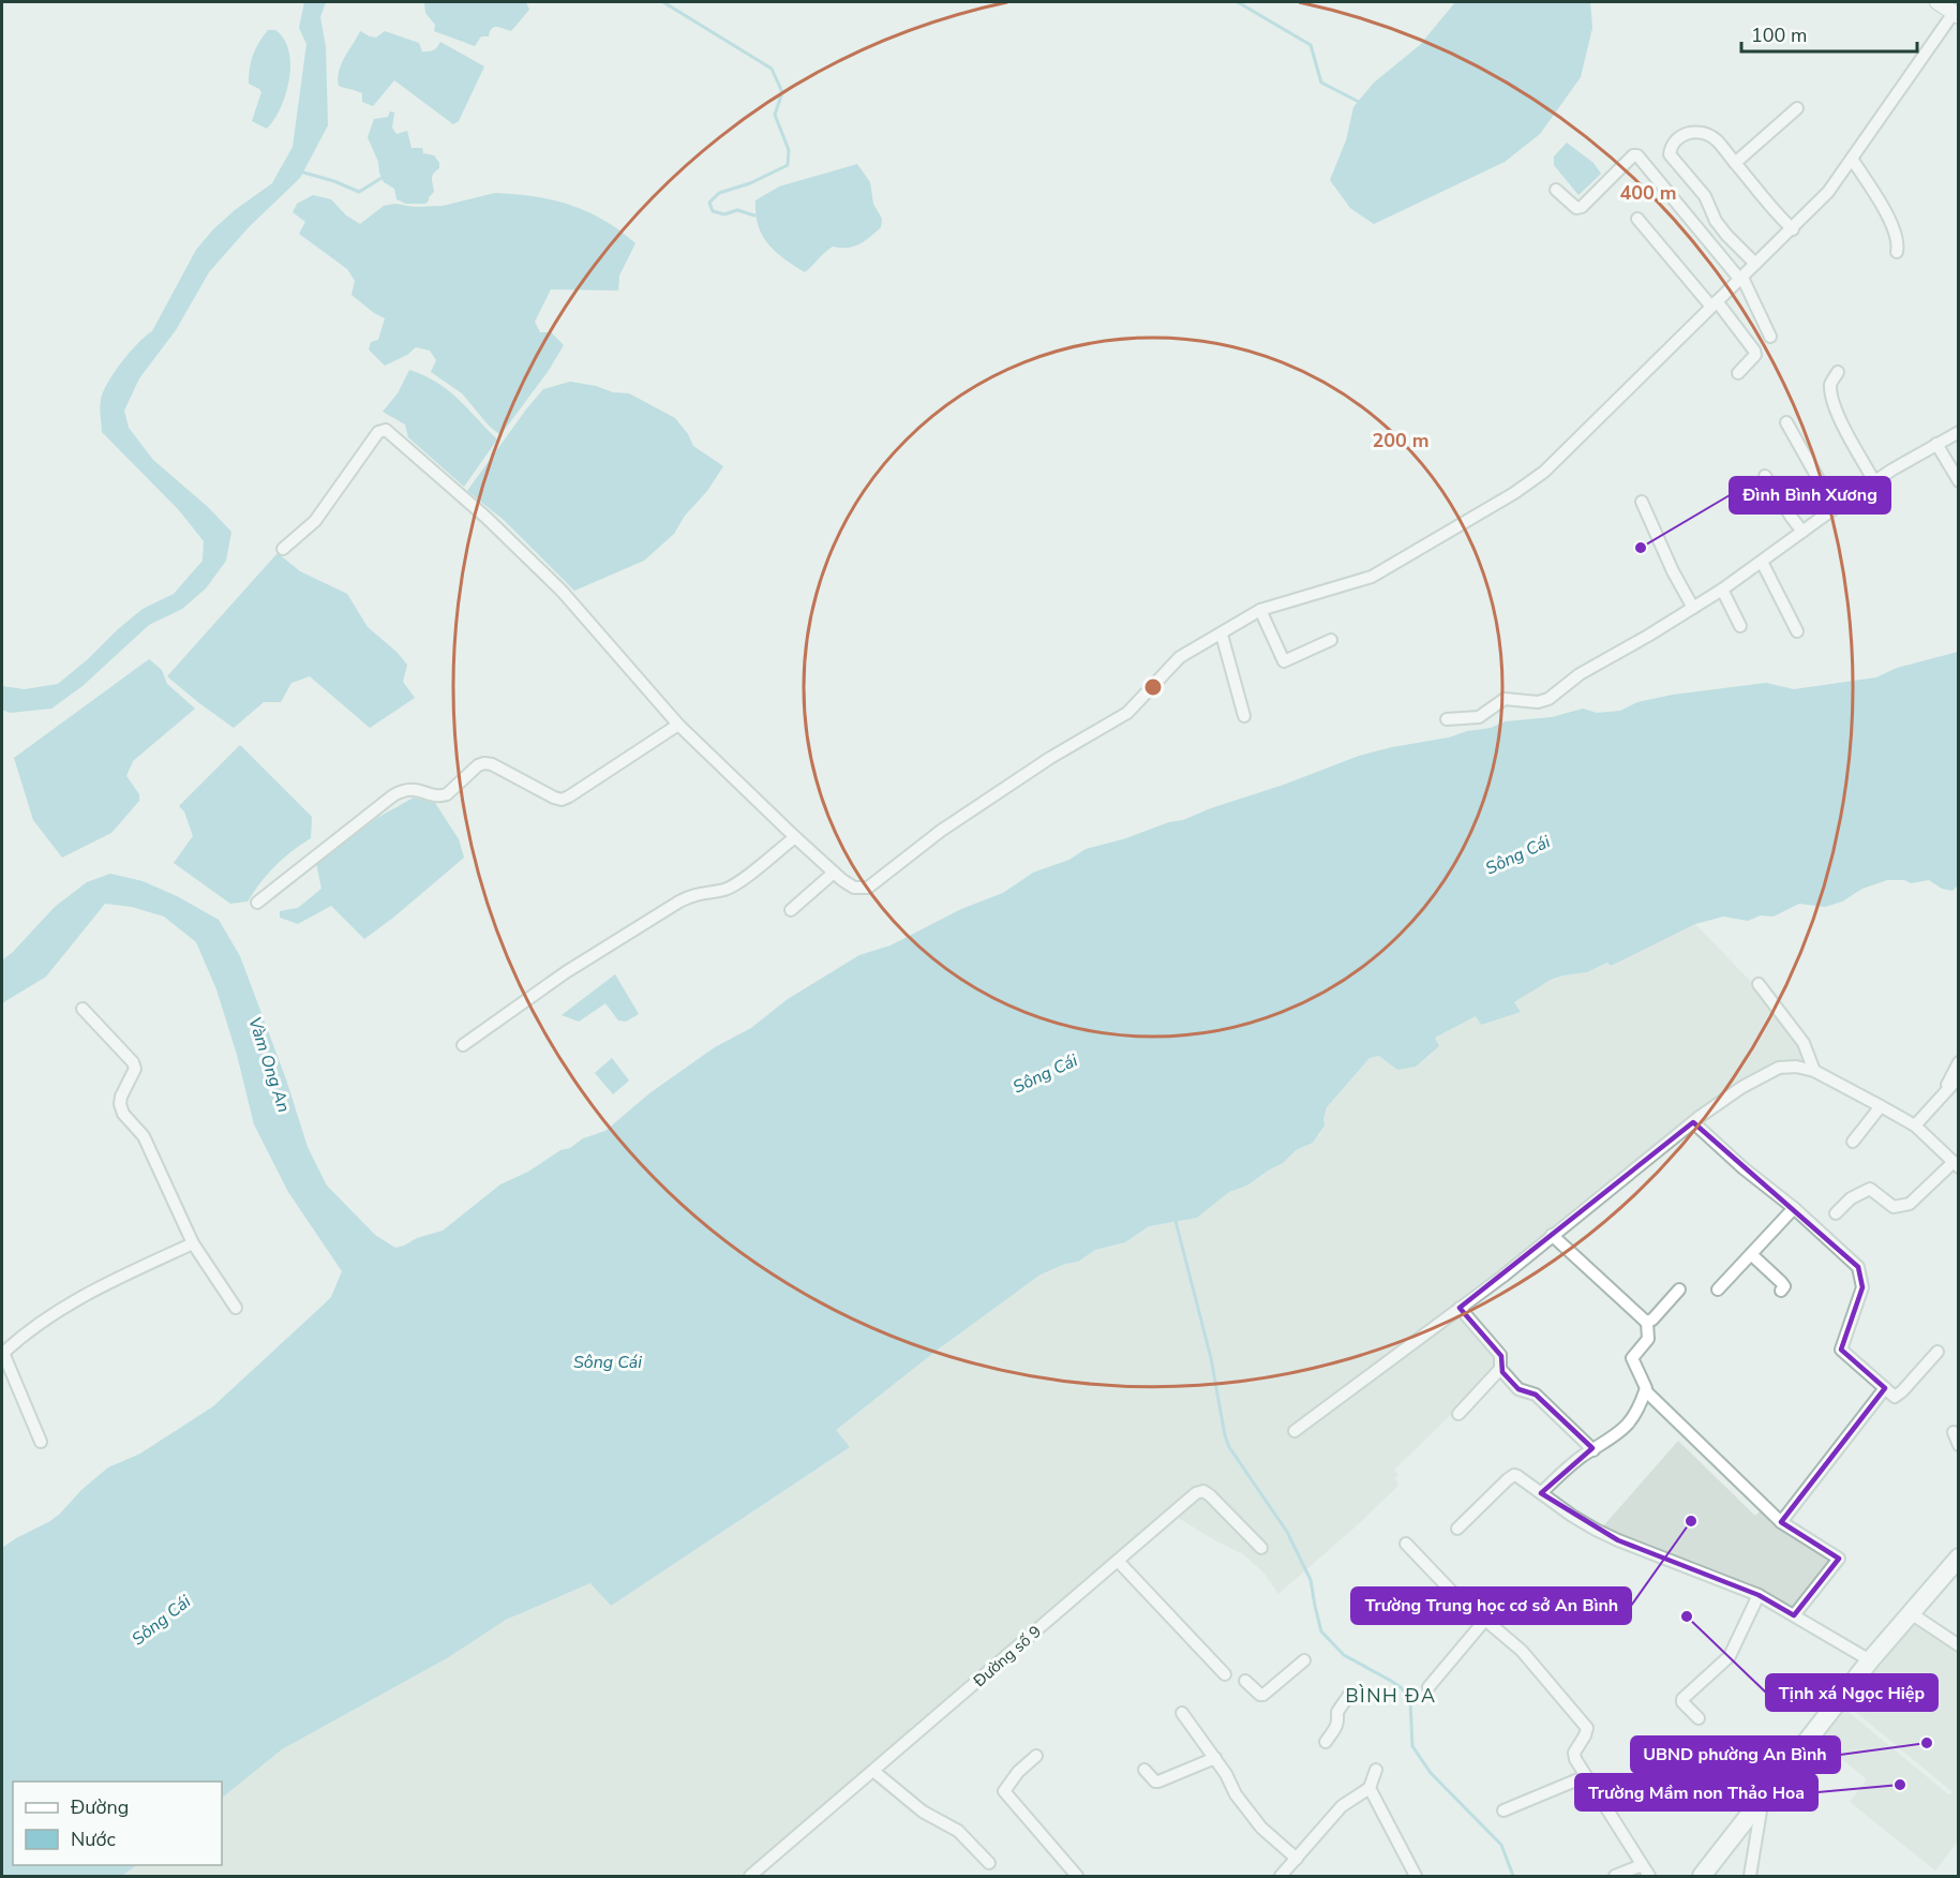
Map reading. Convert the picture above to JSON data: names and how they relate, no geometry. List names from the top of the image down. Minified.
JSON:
{"streets":{"street":["Đường số 9"]},"districts":["BÌNH ĐA"],"water":["Sông Cái","Vàm Ong An"],"places":["Đình Bình Xương","Trường Trung học cơ sở An Bình","Tịnh xá Ngọc Hiệp","UBND phường An Bình","Trường Mầm non Thảo Hoa"],"legend":["Đường","Nước"],"scale_bar":"100 m","rings":["400 m","200 m"]}
